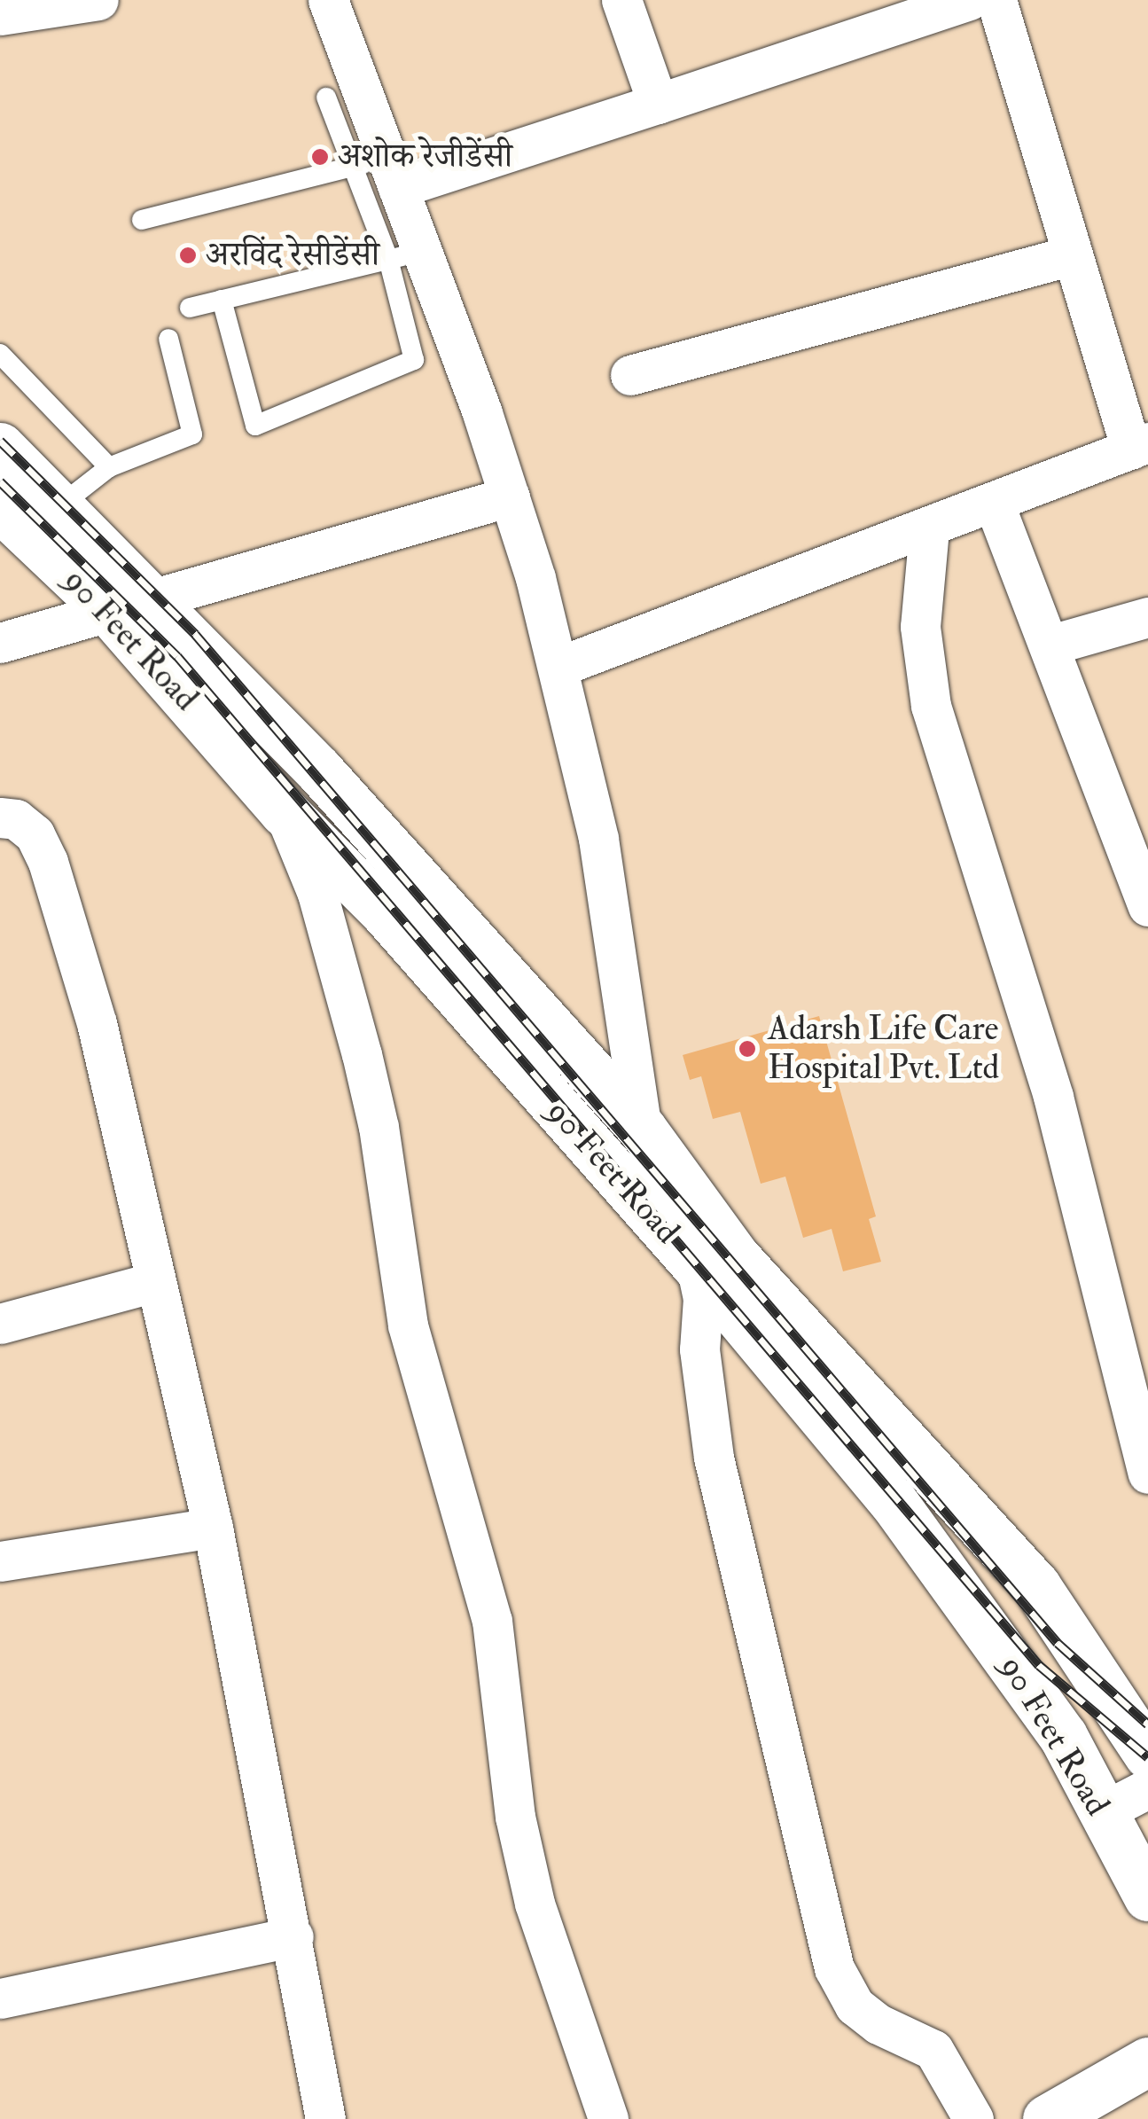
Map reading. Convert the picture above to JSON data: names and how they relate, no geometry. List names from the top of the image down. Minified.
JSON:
{"streets":{"main road":["90 Feet Road"]},"places":["अशोक रेजीडेंसी","अरविंद रेसीडेंसी","Adarsh Life Care Hospital Pvt. Ltd"]}
